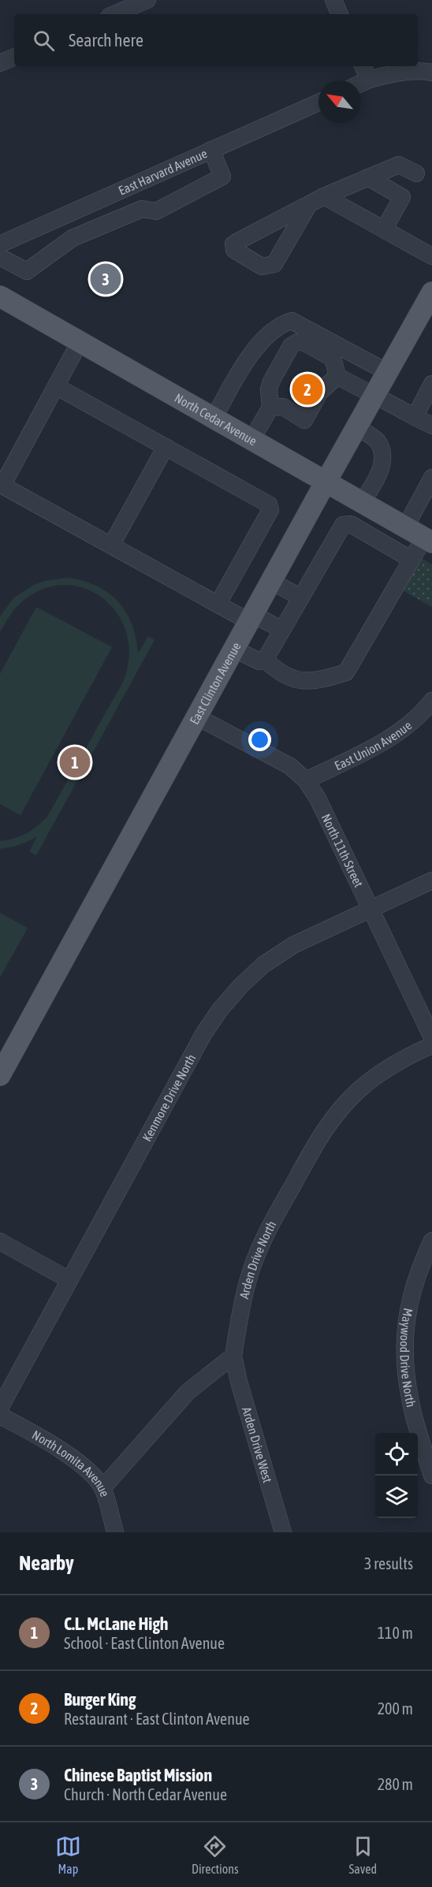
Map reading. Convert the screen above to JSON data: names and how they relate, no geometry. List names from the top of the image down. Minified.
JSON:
{"streets":{"main road":["North Cedar Avenue","East Clinton Avenue"],"street":["East Harvard Avenue","East Union Avenue","North 11th Street","Kenmore Drive North","Arden Drive North","Maywood Drive North","Arden Drive West","North Lomita Avenue"]},"crossings":[["North Cedar Avenue","East Clinton Avenue"],["East Clinton Avenue","North 11th Street"],["East Union Avenue","North 11th Street"],["North 11th Street","Kenmore Drive North"],["Arden Drive North","Arden Drive West"]],"north":"top left","page":{"search":"Search here","pins":["3","2","1"],"heading":["Nearby","3 results"],"list":[{"mark":"1","name":"C.L. McLane High","note":"School · East Clinton Avenue","value":"110 m"},{"mark":"2","name":"Burger King","note":"Restaurant · East Clinton Avenue","value":"200 m"},{"mark":"3","name":"Chinese Baptist Mission","note":"Church · North Cedar Avenue","value":"280 m"}],"nav":["Map","Directions","Saved"]}}
